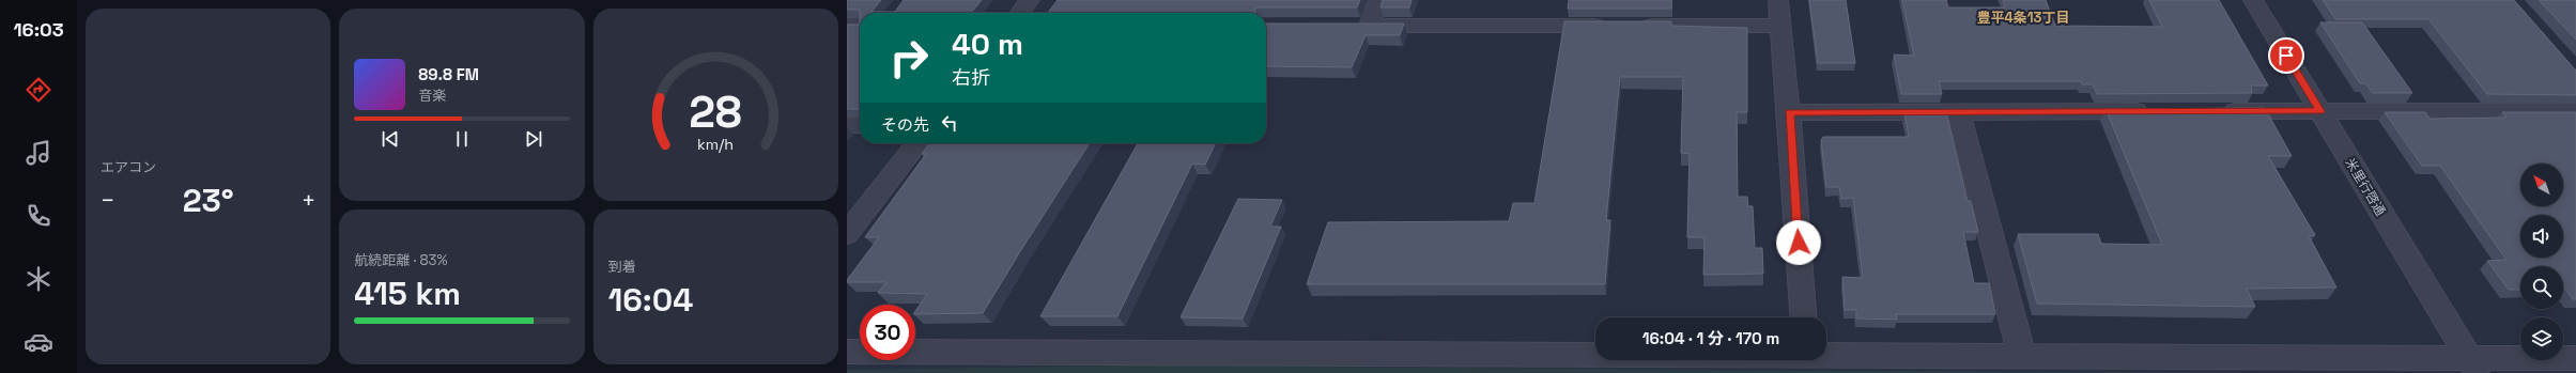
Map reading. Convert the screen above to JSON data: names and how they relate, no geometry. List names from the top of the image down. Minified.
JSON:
{"streets":{"street":["米里行啓通"]},"districts":["豊平4条13丁目"],"north":"top left","page":{"tabs":"16:03","tile":["エアコン",["航続距離 · 83%","415 km"],["到着","16:04"]],"turn":["40 m","右折"],"song":["89.8 FM","音楽"],"then":"その先","heat":["−","23°","+"],"limit":"30","trip":"16:04 · 1 分 · 170 m","gauge":["28","km/h"]}}
